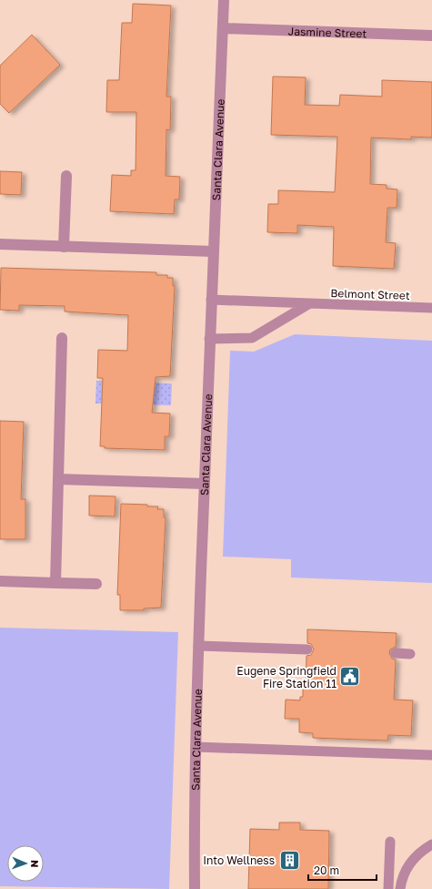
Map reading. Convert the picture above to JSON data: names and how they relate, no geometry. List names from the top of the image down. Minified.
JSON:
{"streets":{"street":["Jasmine Street","Santa Clara Avenue"],"lane":["Belmont Street"]},"crossings":[["Jasmine Street","Santa Clara Avenue"],["Santa Clara Avenue","Belmont Street"]],"places":{"public building":["Eugene Springfield Fire Station 11"],"building":["Into Wellness"]},"scale_bar":"20 m","north":"right"}
